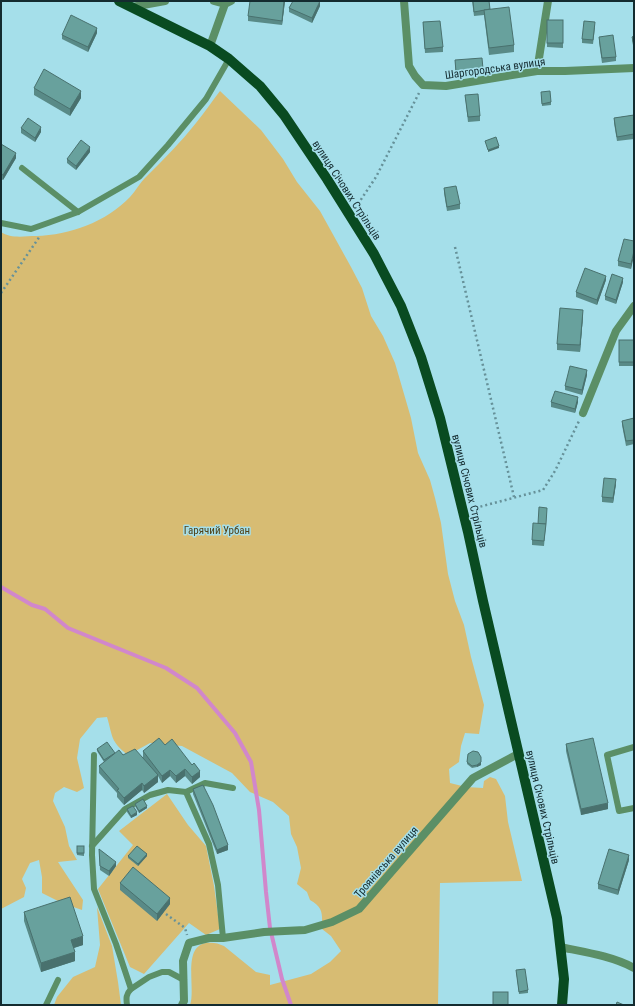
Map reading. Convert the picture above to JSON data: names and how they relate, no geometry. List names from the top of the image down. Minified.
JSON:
{"streets":{"main road":["вулиця Січових Стрільців"],"street":["Шаргородська вулиця","Троянівська вулиця"]},"crossings":[["вулиця Січових Стрільців","Троянівська вулиця"]],"parks":["Гарячий Урбан"]}
